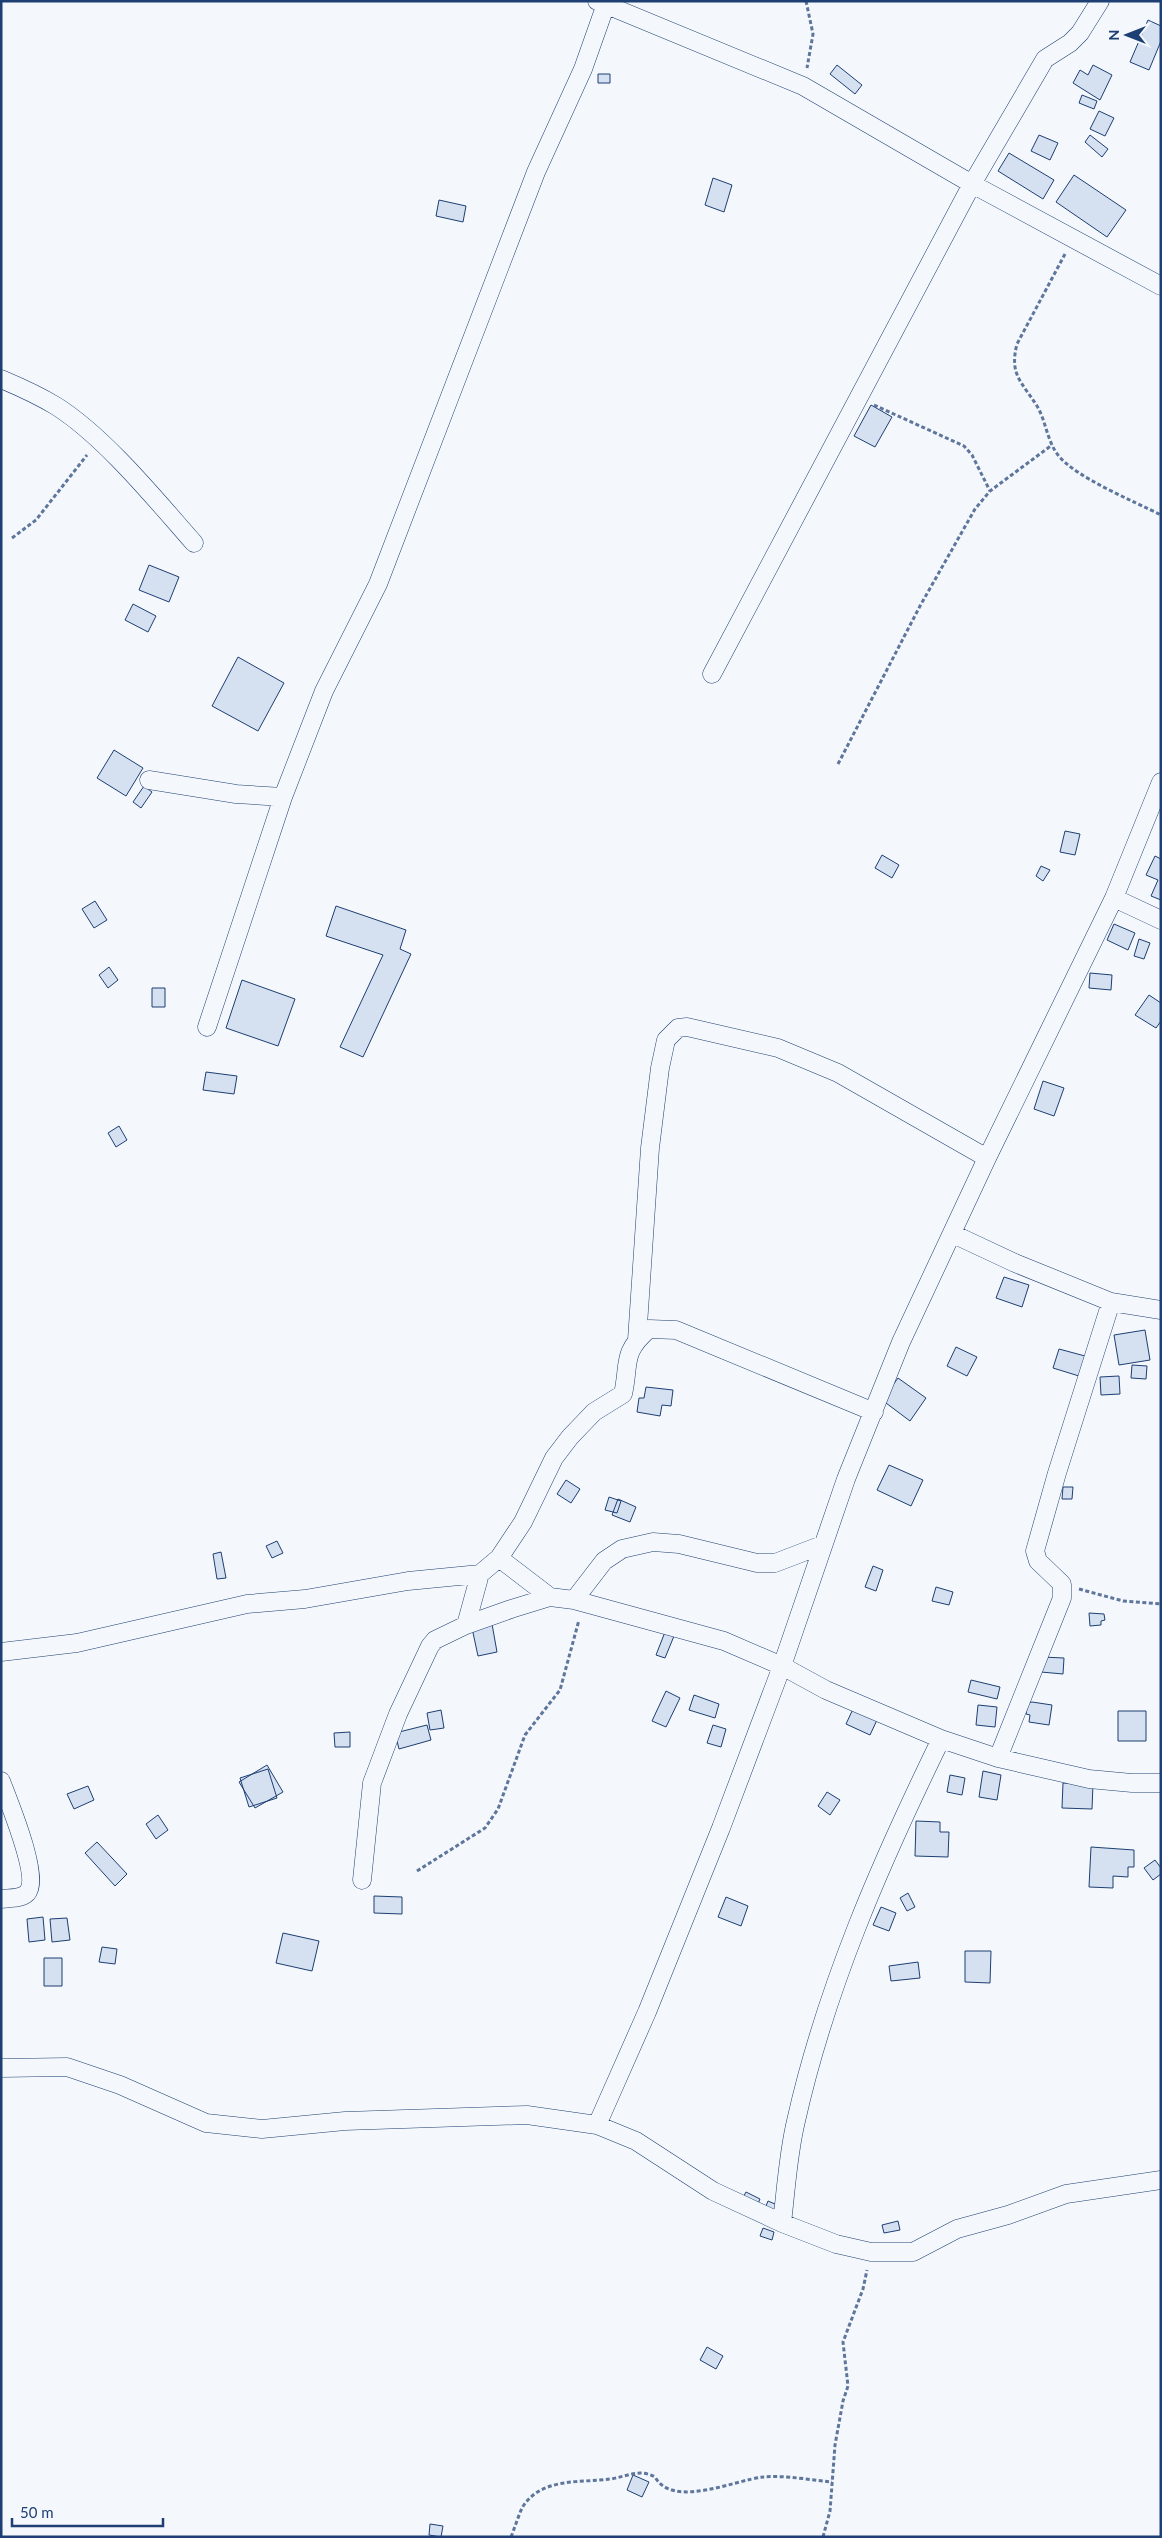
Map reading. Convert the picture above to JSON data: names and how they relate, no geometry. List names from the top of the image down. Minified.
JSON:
{"scale_bar":"50 m","north":"left"}
